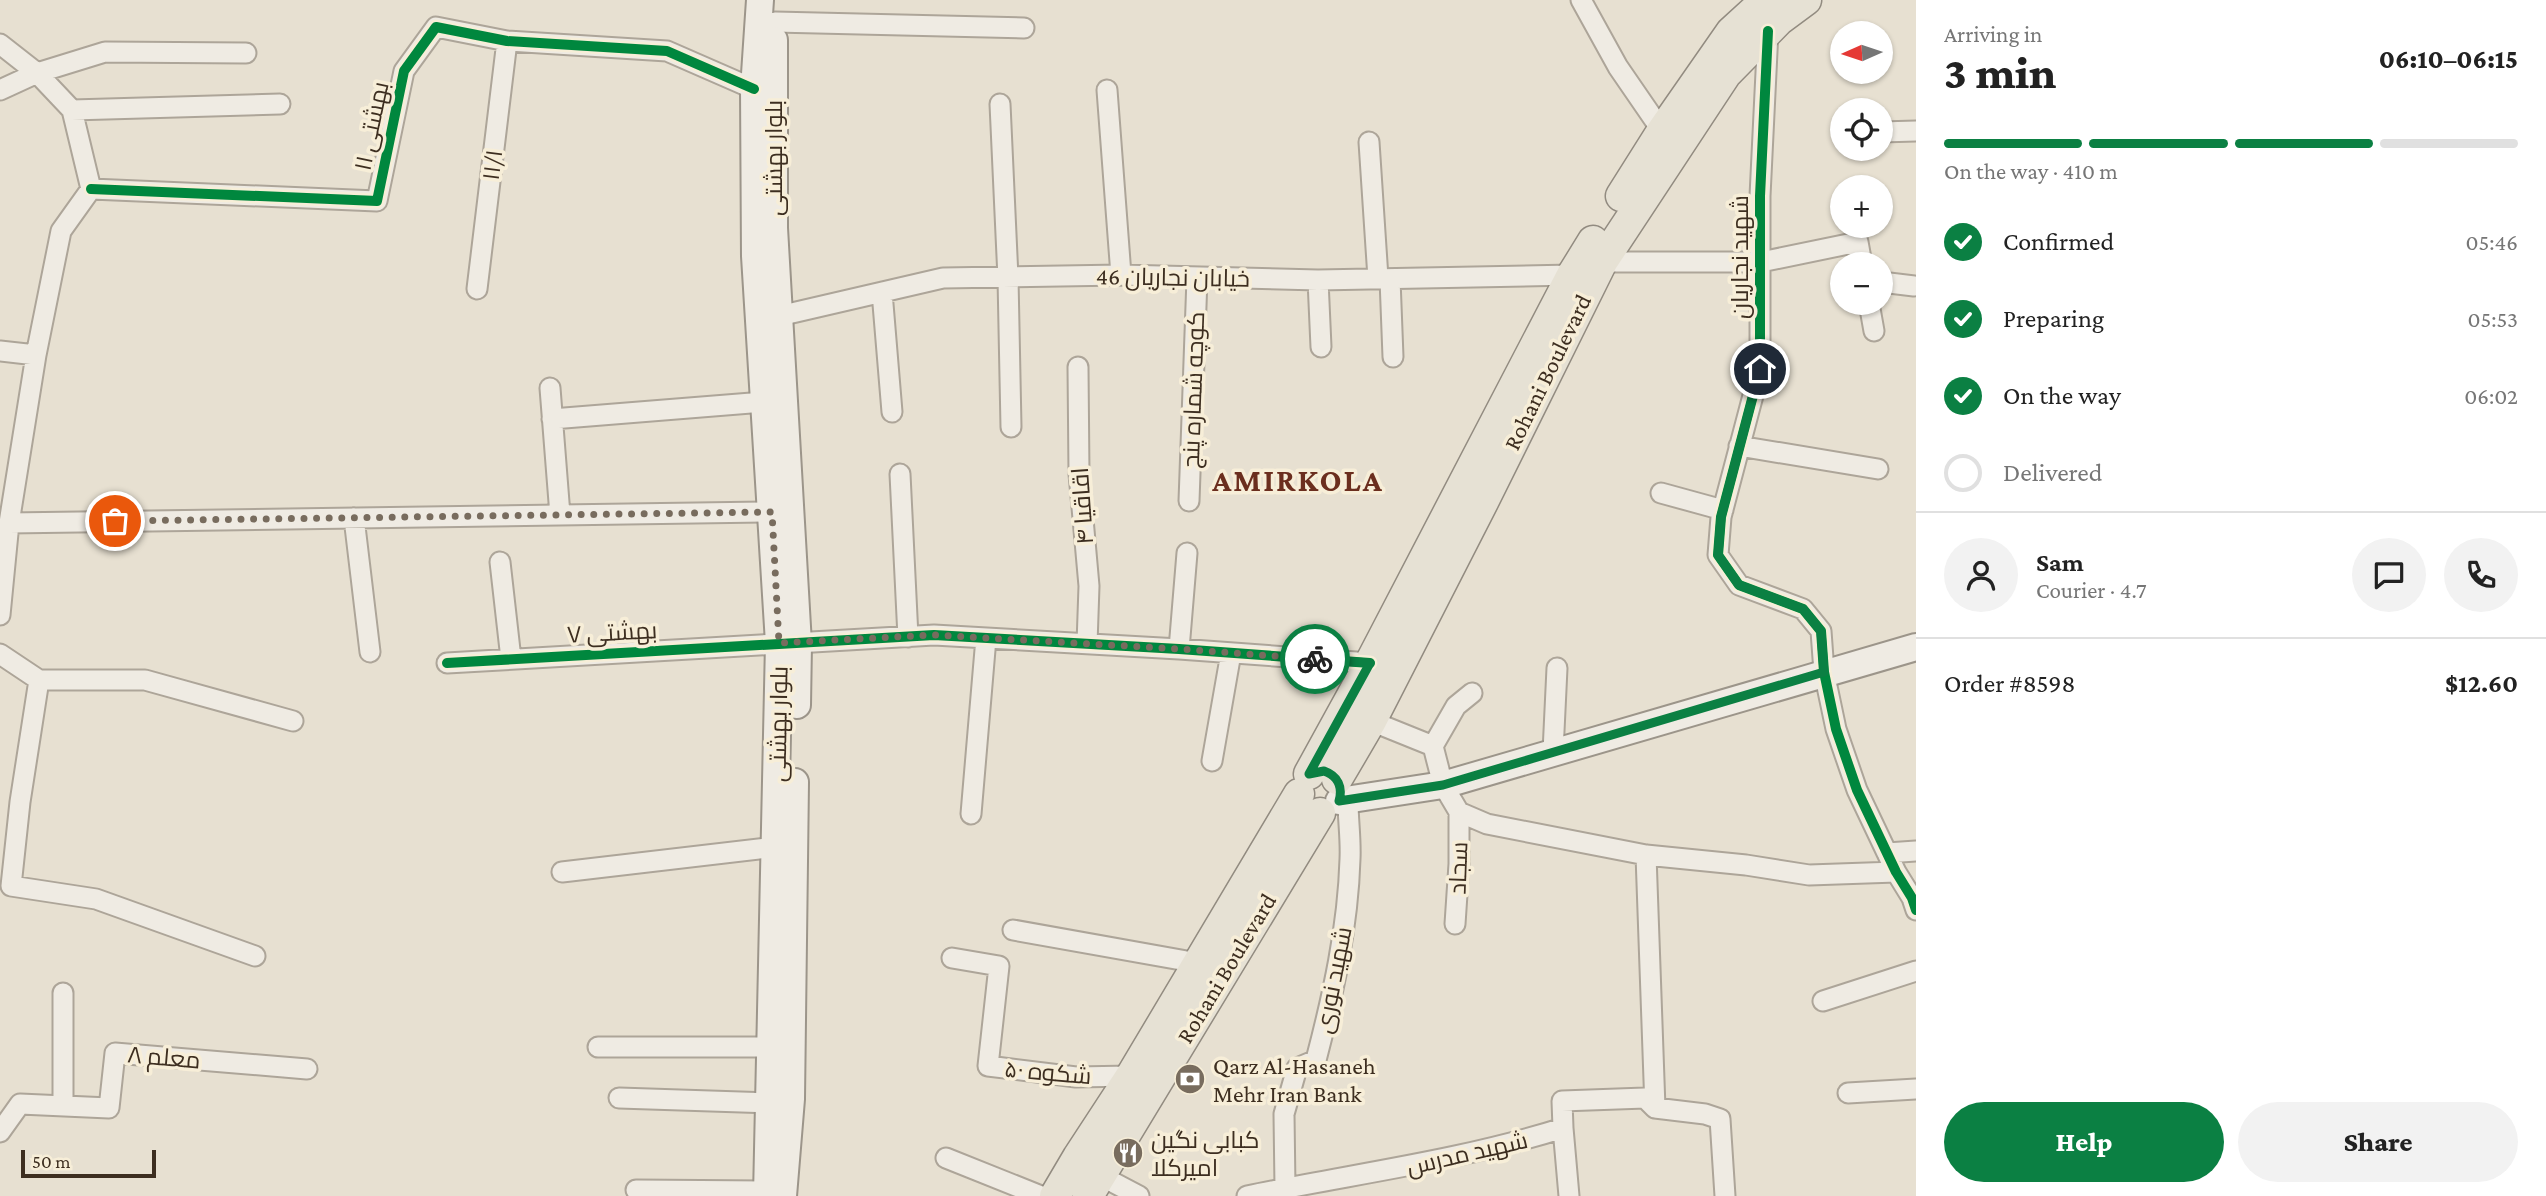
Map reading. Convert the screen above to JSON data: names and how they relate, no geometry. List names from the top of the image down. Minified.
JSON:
{"streets":{"main road":["بلوار بهشتی","Rohani Boulevard"],"street":["بهشتی ۱۱","۱۱/۱","شهید نجاریان","خیابان نجاریان 46","کوچه شماره پنج","اقاقیا ۴","بهشتی ۷","سجاد","شهید نوری","معلم ۸","شکوه ۵۰","شهید مدرس"]},"crossings":[["بهشتی ۱۱","بلوار بهشتی"],["بهشتی ۱۱","۱۱/۱"],["بلوار بهشتی","خیابان نجاریان 46"],["بلوار بهشتی","بهشتی ۷"],["شهید نجاریان","Rohani Boulevard"],["خیابان نجاریان 46","Rohani Boulevard"],["خیابان نجاریان 46","کوچه شماره پنج"],["Rohani Boulevard","بهشتی ۷"],["Rohani Boulevard","شهید نوری"],["Rohani Boulevard","شکوه ۵۰"],["اقاقیا ۴","بهشتی ۷"],["شهید نوری","شهید مدرس"]],"districts":["AMIRKOLA"],"places":{"bank":["Qarz Al-Hasaneh Mehr Iran Bank"],"restaurant":["کبابی نگین امیرکلا"]},"scale_bar":"50 m","north":"left","page":{"heading":["3 min","Arriving in","06:10–06:15"],"panel":["Sam","Courier · 4.7","Order #8598","$12.60"],"map_buttons":["+","−"],"bar":"On the way · 410 m","list":[["Confirmed","05:46"],["Preparing","05:53"],["On the way","06:02"],"Delivered"],"buttons":["Help","Share"],"scale":"50 m"}}
